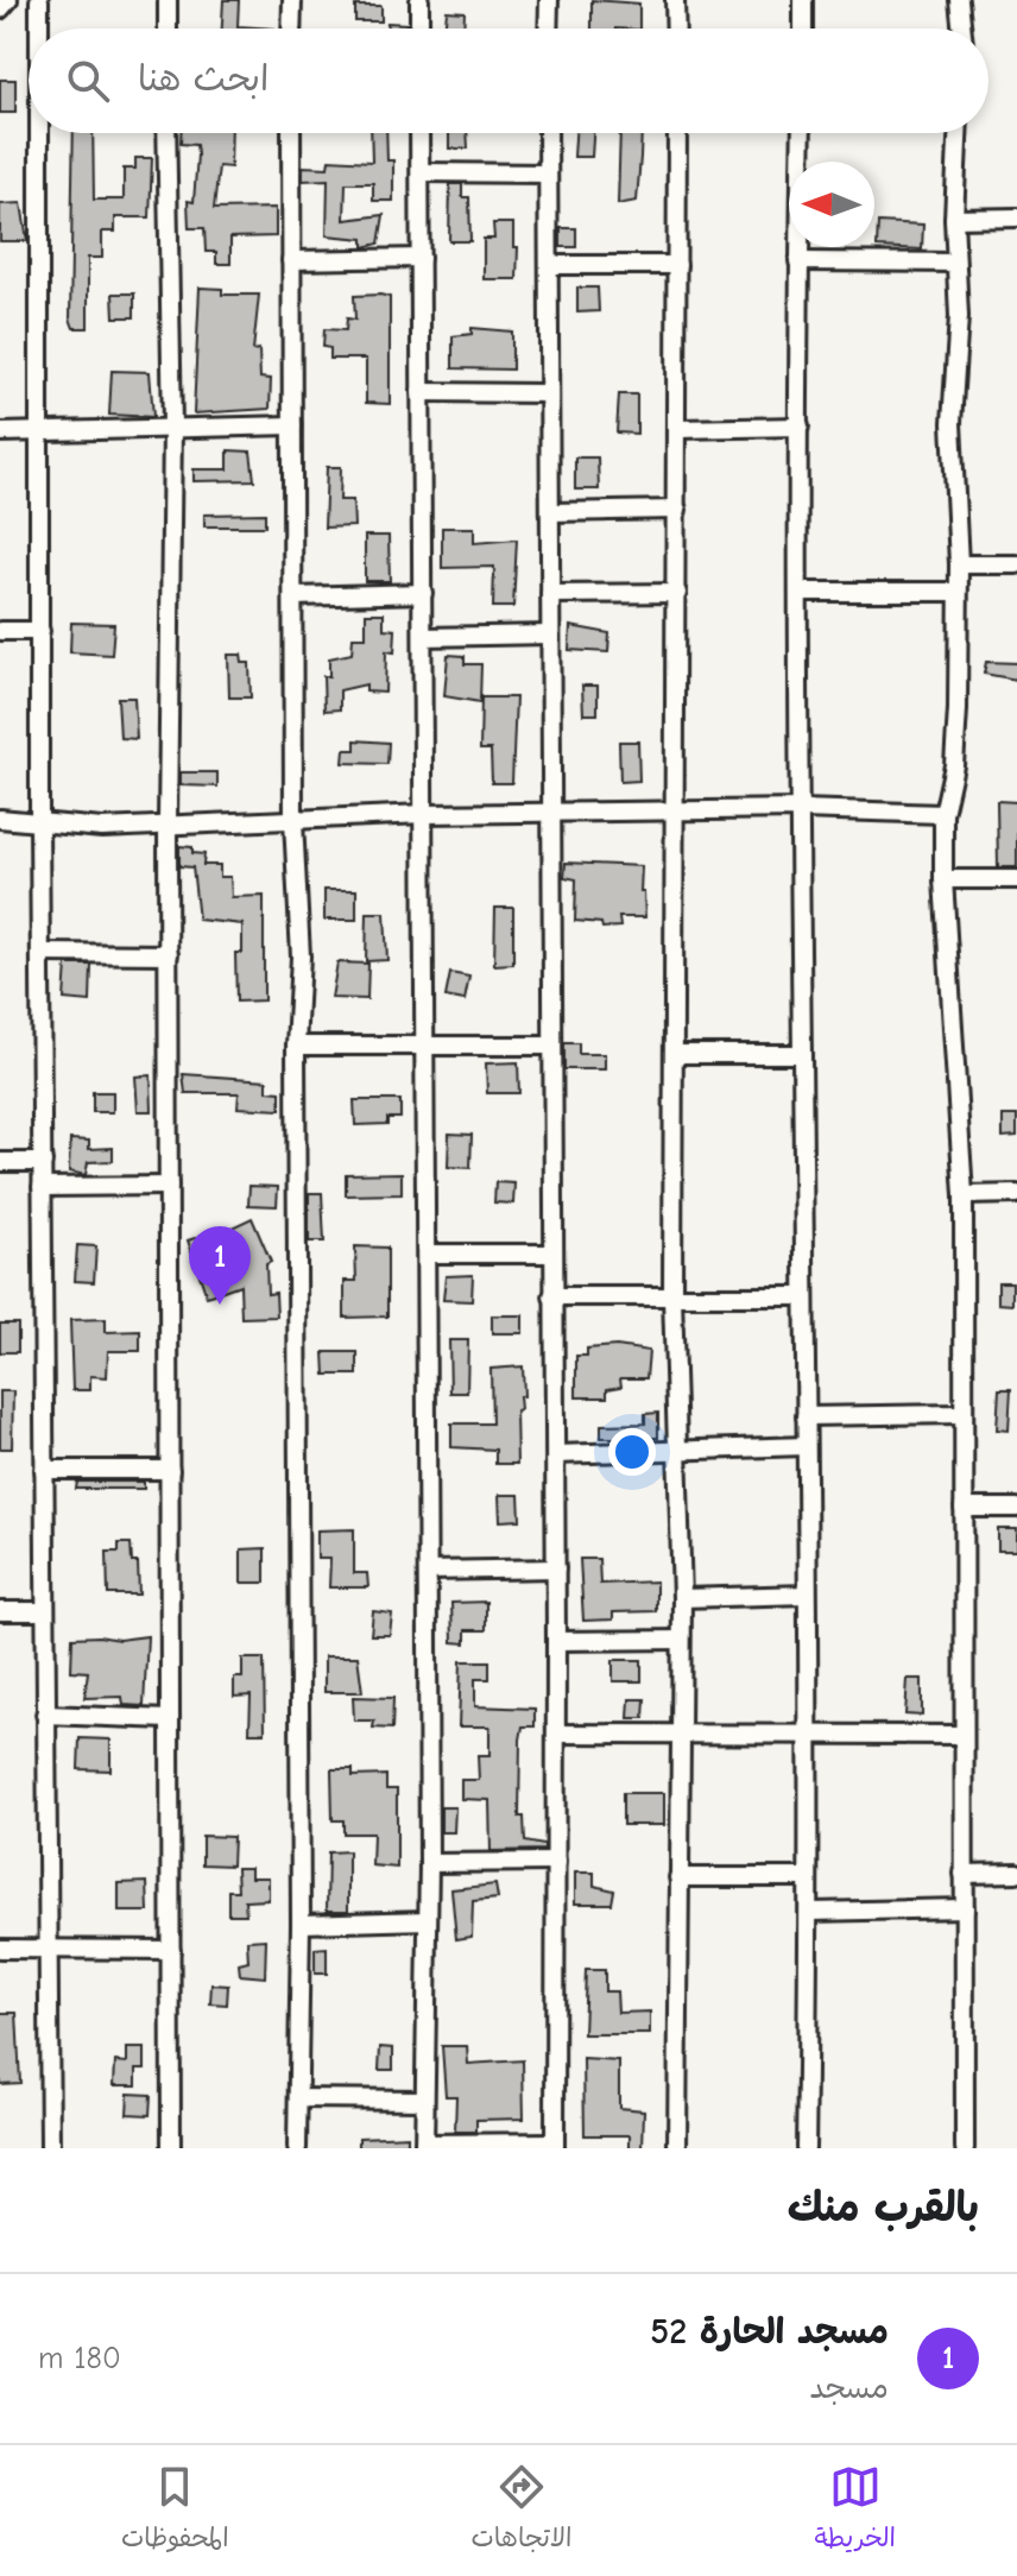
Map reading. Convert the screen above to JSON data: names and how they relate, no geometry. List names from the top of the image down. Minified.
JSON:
{"north":"left","page":{"search":"ابحث هنا","pins":"1","heading":"بالقرب منك","list":[{"mark":"1","name":"مسجد الحارة 52","note":"مسجد","value":"180 m"}],"nav":["الخريطة","الاتجاهات","المحفوظات"]}}
